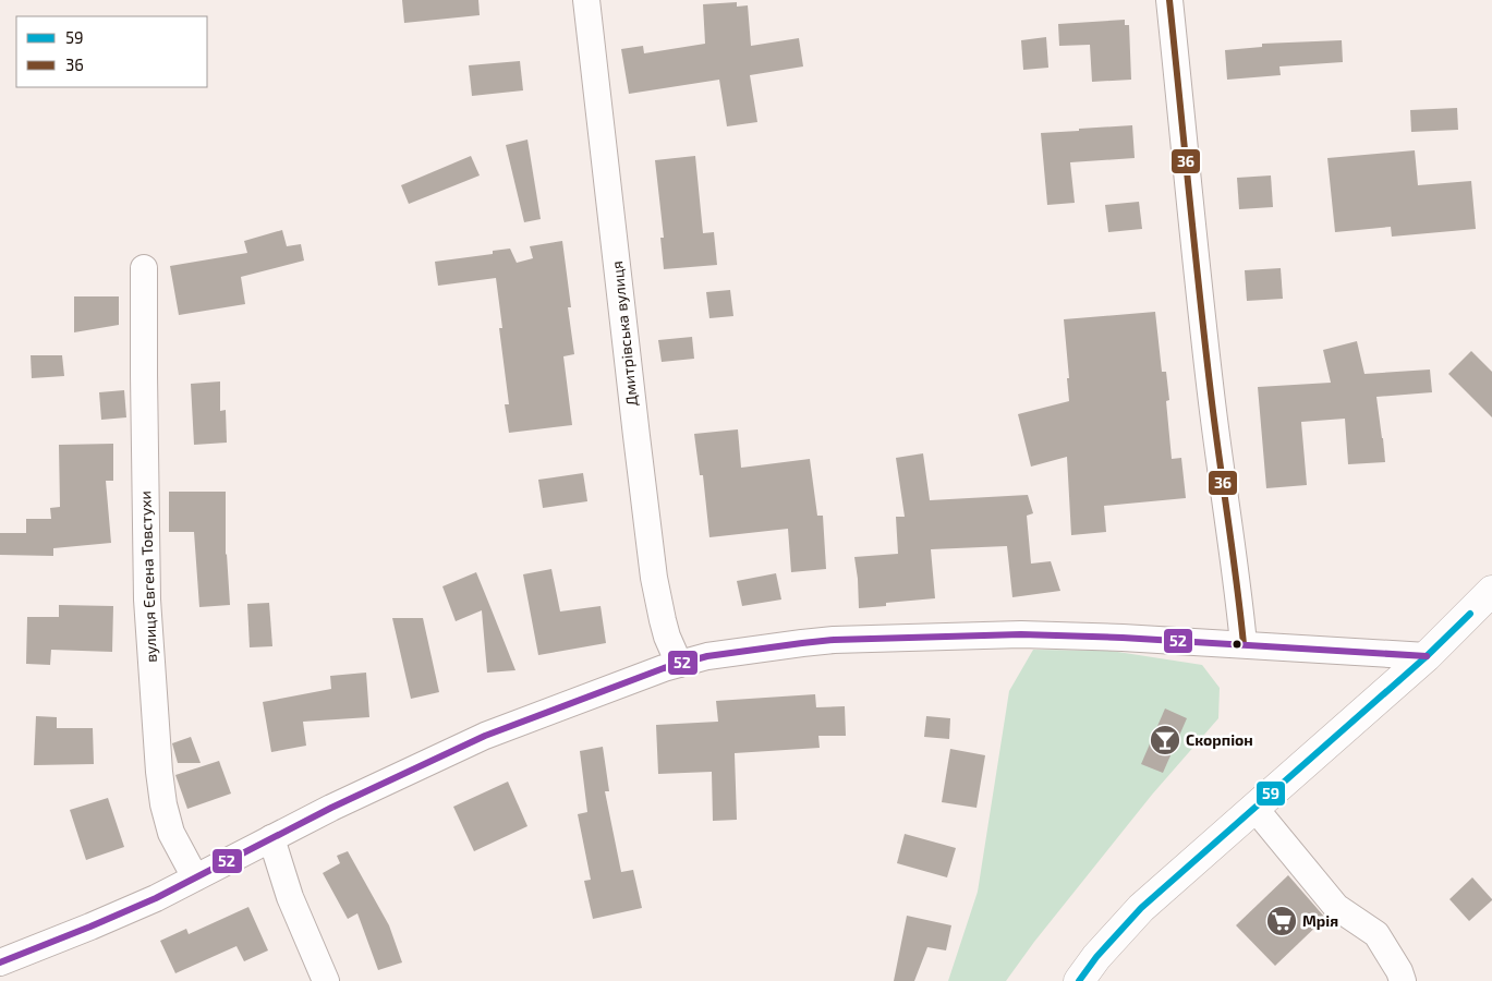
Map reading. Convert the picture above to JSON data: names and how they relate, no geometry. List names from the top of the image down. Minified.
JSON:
{"streets":{"street":["Дмитрівська вулиця","вулиця Євгена Товстухи"]},"places":{"bar":["Скорпіон"],"supermarket":["Мрія"]},"lines":["transit line 36","transit line 59","transit line 52"],"legend":["59","36"]}
